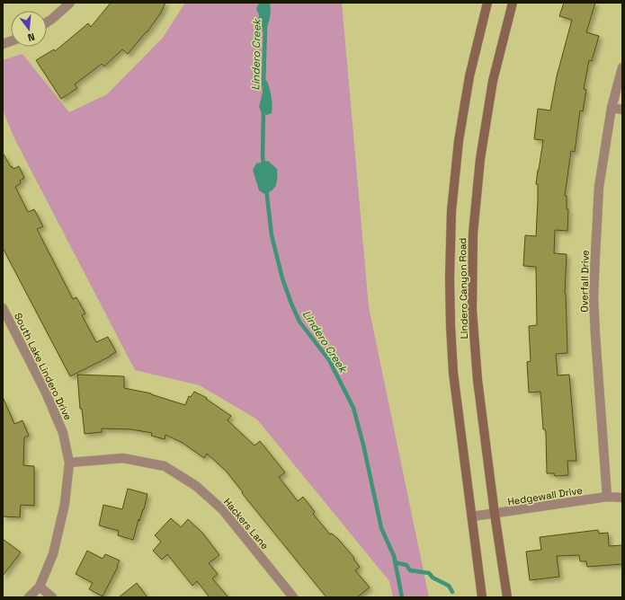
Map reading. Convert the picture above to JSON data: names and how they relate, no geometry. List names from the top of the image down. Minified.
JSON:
{"streets":{"main road":["Lindero Canyon Road"],"street":["Overfall Drive","South Lake Lindero Drive","Hedgewall Drive","Hackers Lane"]},"crossings":[["Overfall Drive","Hedgewall Drive"],["Lindero Canyon Road","Hedgewall Drive"],["South Lake Lindero Drive","Hackers Lane"]],"water":["Lindero Creek"],"north":"bottom"}
